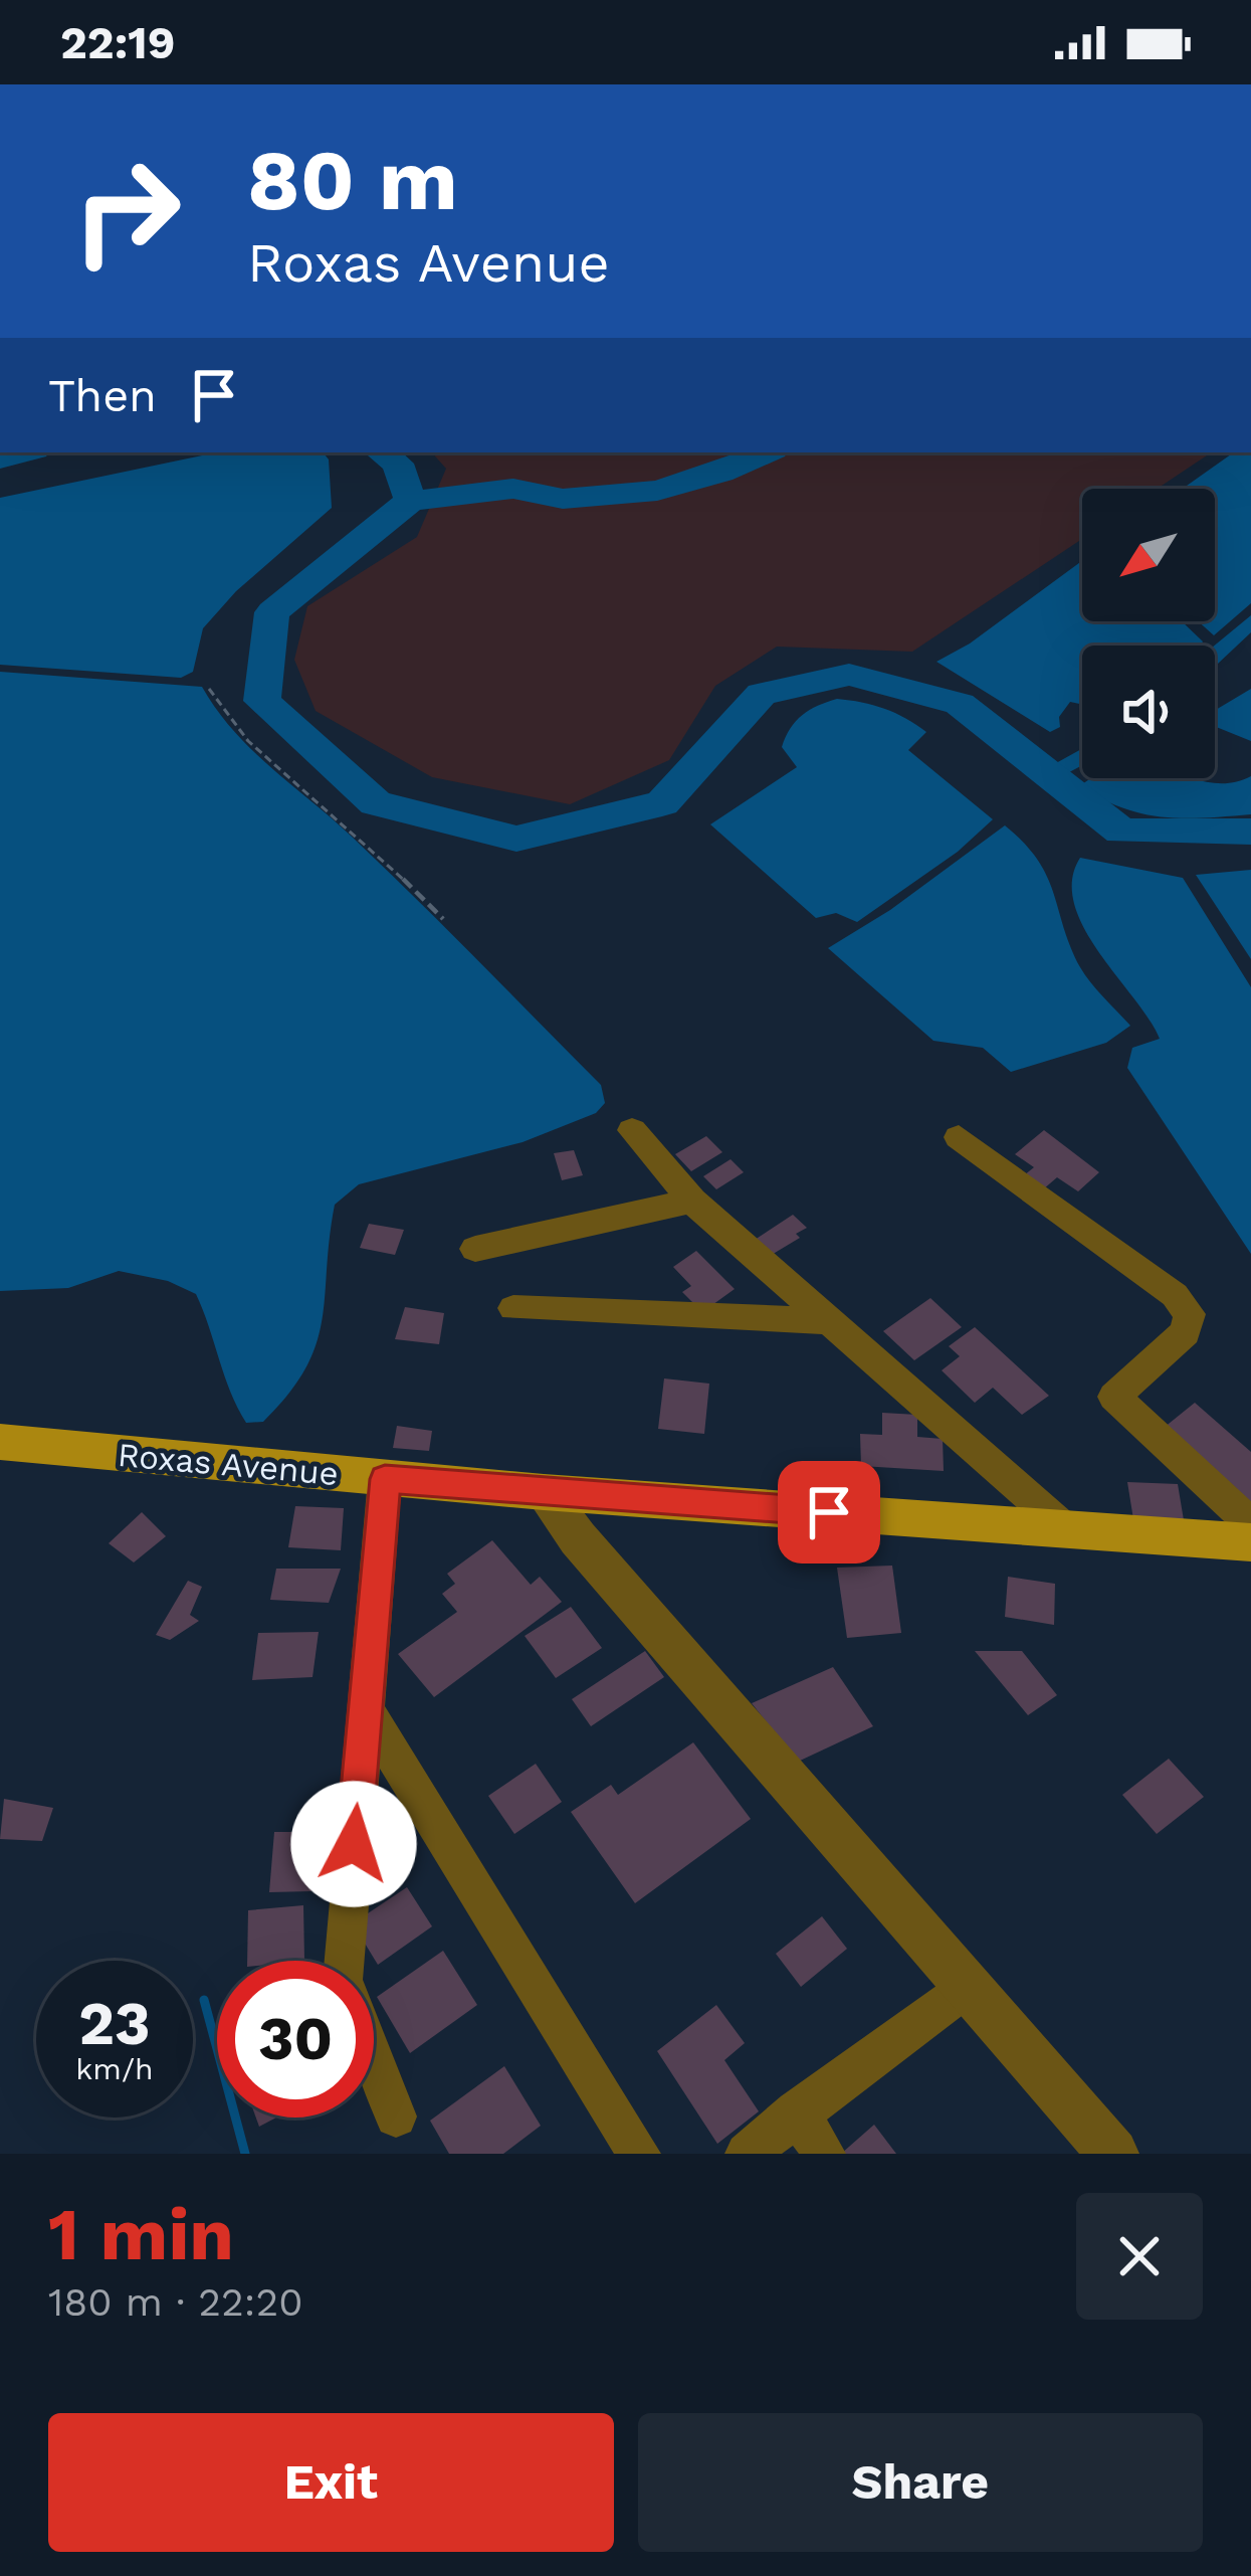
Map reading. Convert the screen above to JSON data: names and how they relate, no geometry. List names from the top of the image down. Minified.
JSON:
{"streets":{"main road":["Roxas Avenue"]},"north":"bottom left","page":{"status":"22:19","turn":["80 m","Roxas Avenue"],"then":"Then","speed":"23 km/h","limit":"30","heading":["1 min","180 m · 22:20"],"buttons":["Exit","Share"]}}
